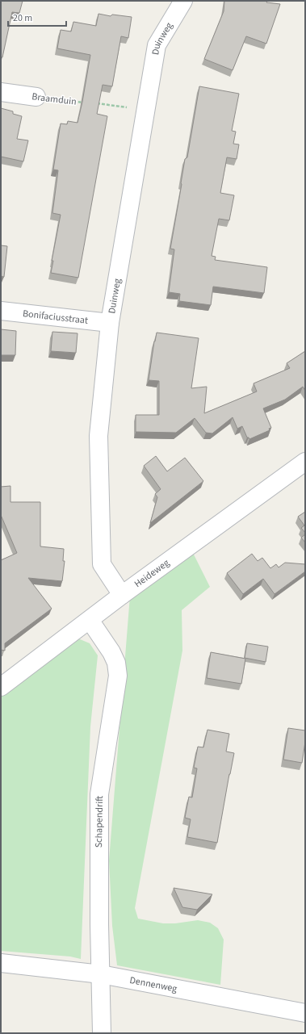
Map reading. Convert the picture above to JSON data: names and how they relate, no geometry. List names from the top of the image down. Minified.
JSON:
{"streets":{"street":["Duinweg","Braamduin","Bonifaciusstraat","Heideweg","Schapendrift","Dennenweg"]},"crossings":[["Duinweg","Bonifaciusstraat"],["Duinweg","Heideweg"],["Heideweg","Schapendrift"],["Schapendrift","Dennenweg"]],"scale_bar":"20 m"}
